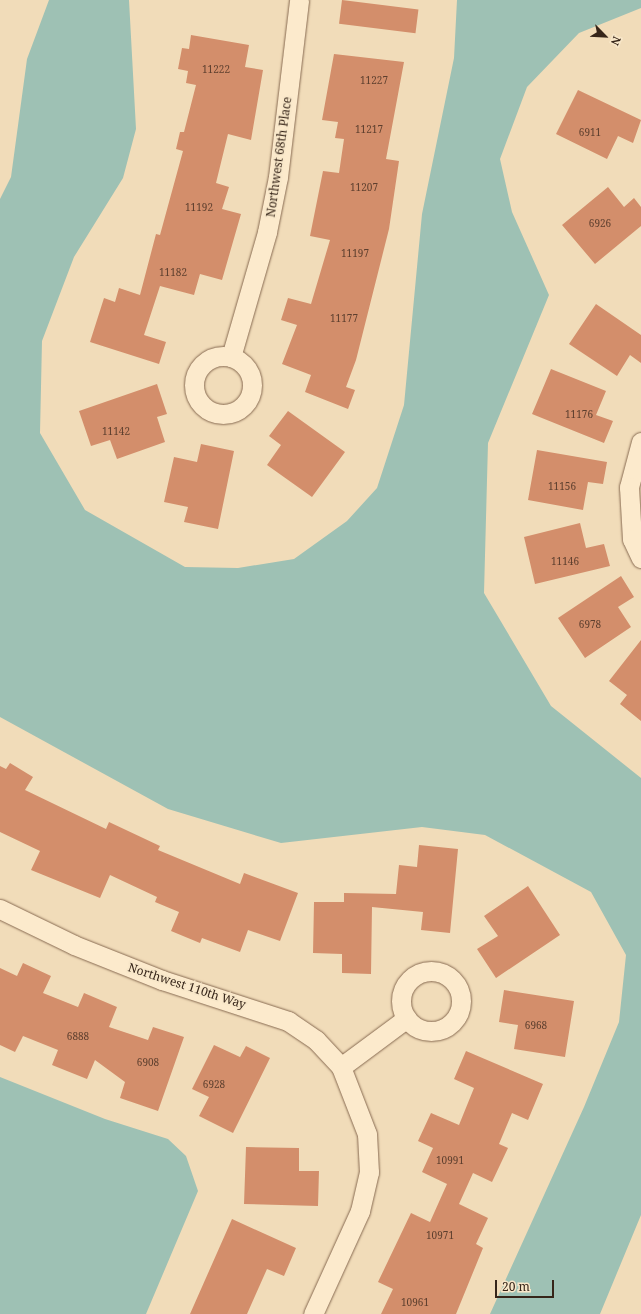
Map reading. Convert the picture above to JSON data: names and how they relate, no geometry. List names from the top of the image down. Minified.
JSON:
{"streets":{"street":["Northwest 68th Place","Northwest 110th Way"]},"house_numbers":["11222","11227","11217","6911","11207","11192","6926","11197","11182","11177","11176","11142","11156","11146","6978","6968","6888","6908","6928","10991","10971","10961"],"scale_bar":"20 m","north":"bottom right"}
